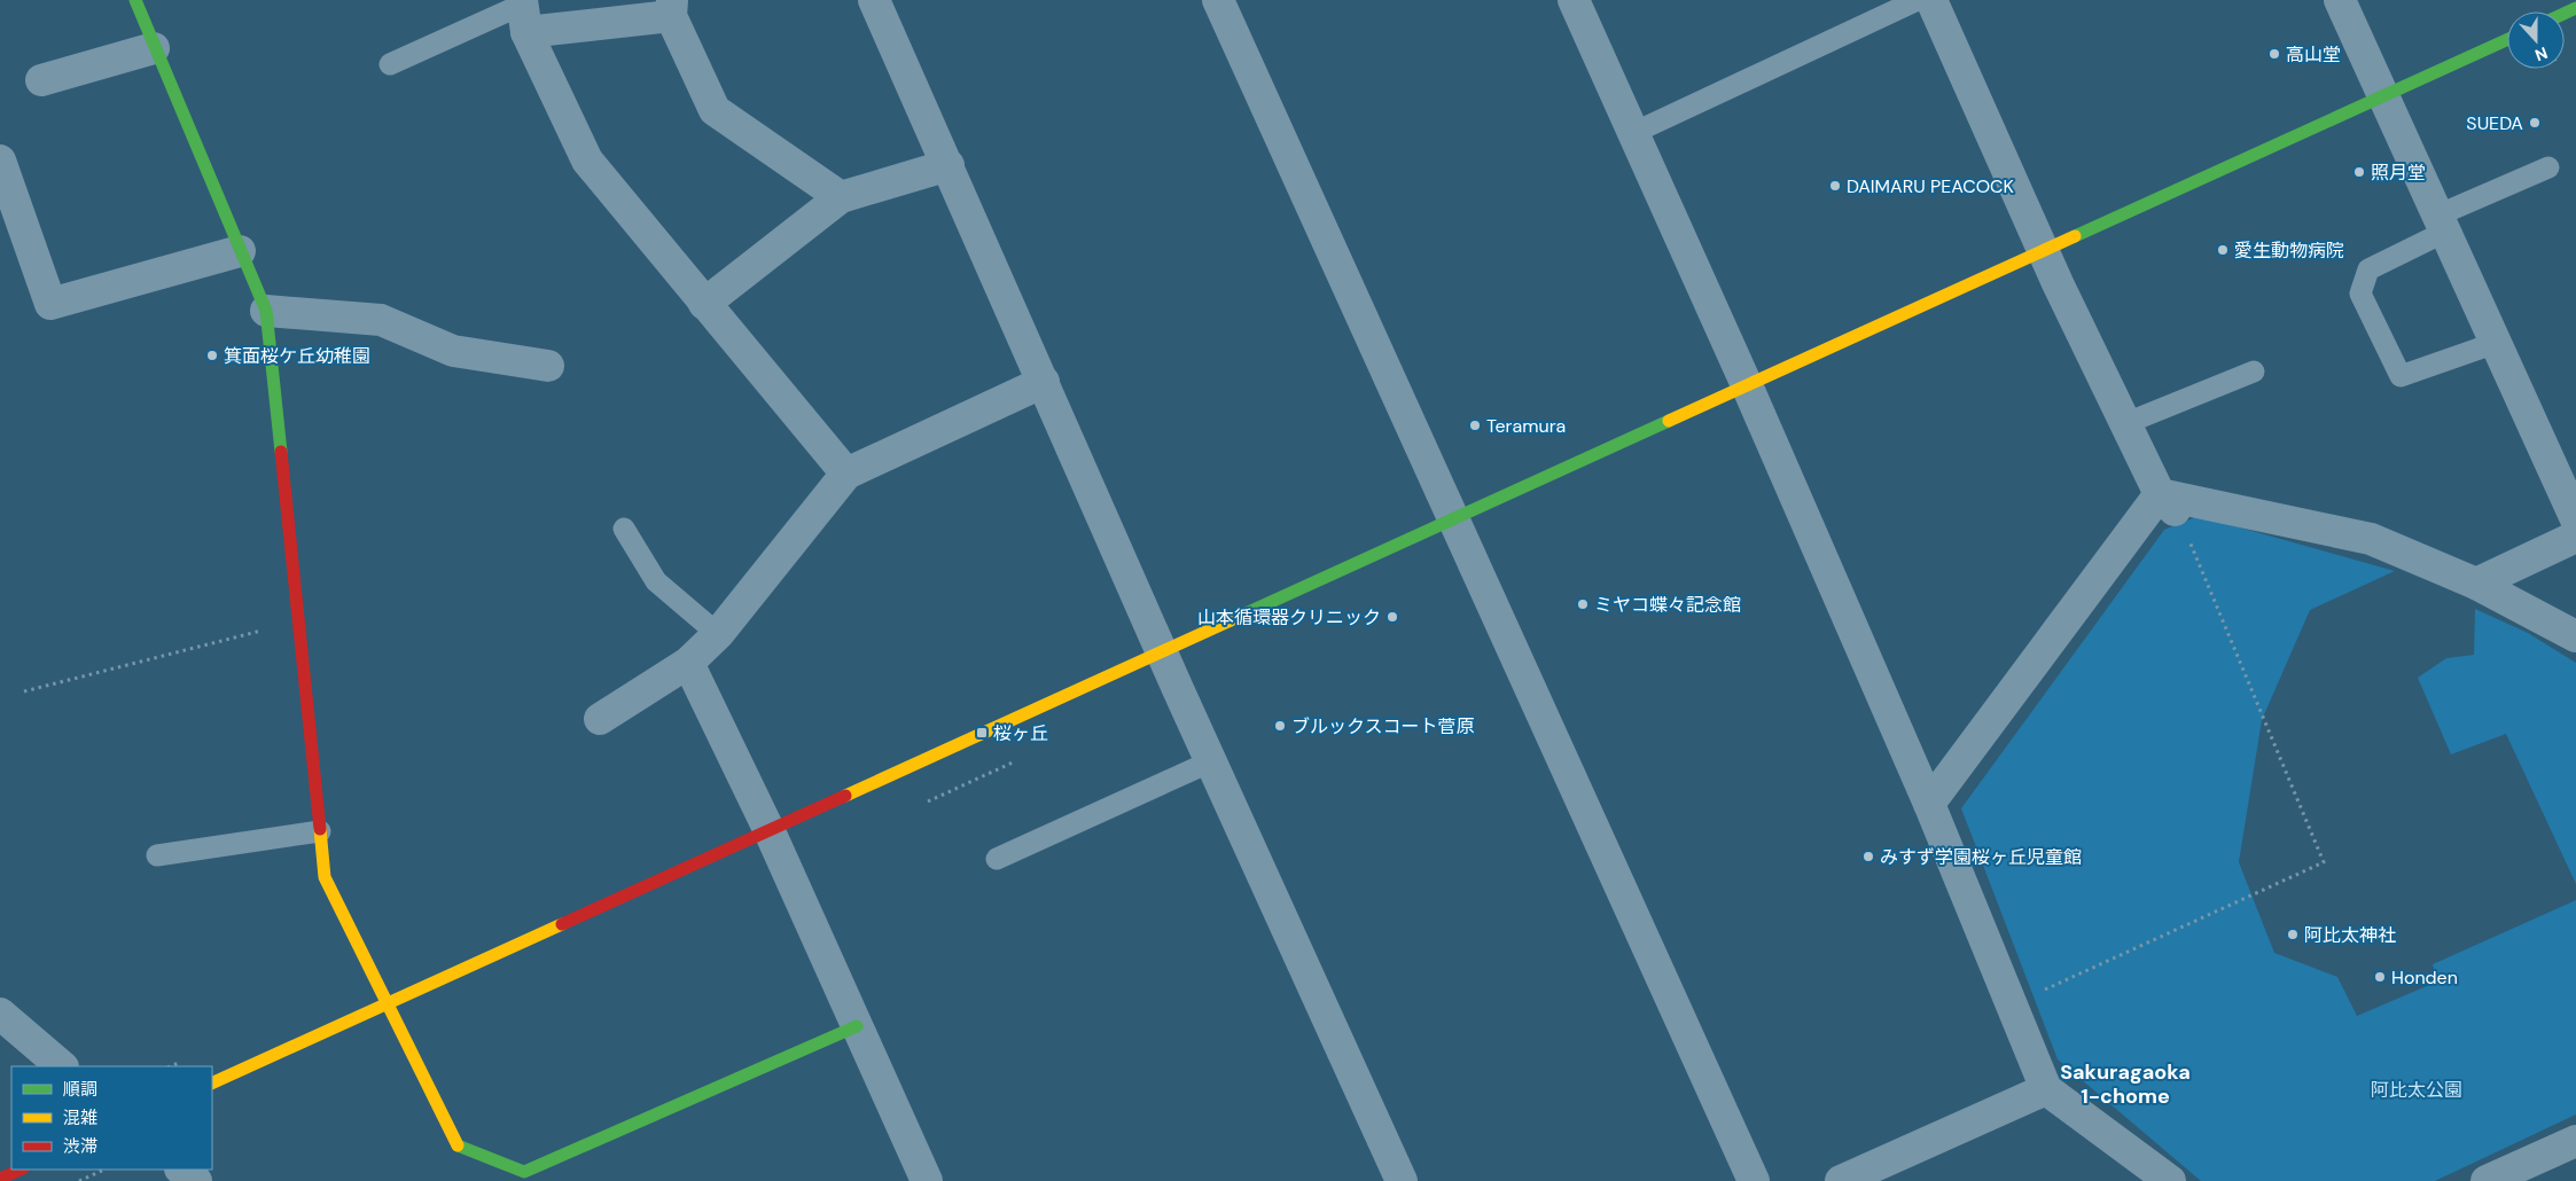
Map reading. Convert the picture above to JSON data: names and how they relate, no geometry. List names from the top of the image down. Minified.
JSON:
{"districts":["Sakuragaoka 1-chome"],"parks":["阿比太公園"],"places":{"other":["高山堂","SUEDA","照月堂","DAIMARU PEACOCK","愛生動物病院","箕面桜ケ丘幼稚園","Teramura","ミヤコ蝶々記念館","山本循環器クリニック","ブルックスコート菅原","みすず学園桜ヶ丘児童館","阿比太神社","Honden"],"transit":["桜ヶ丘"]},"legend":["順調","混雑","渋滞"],"north":"bottom"}
